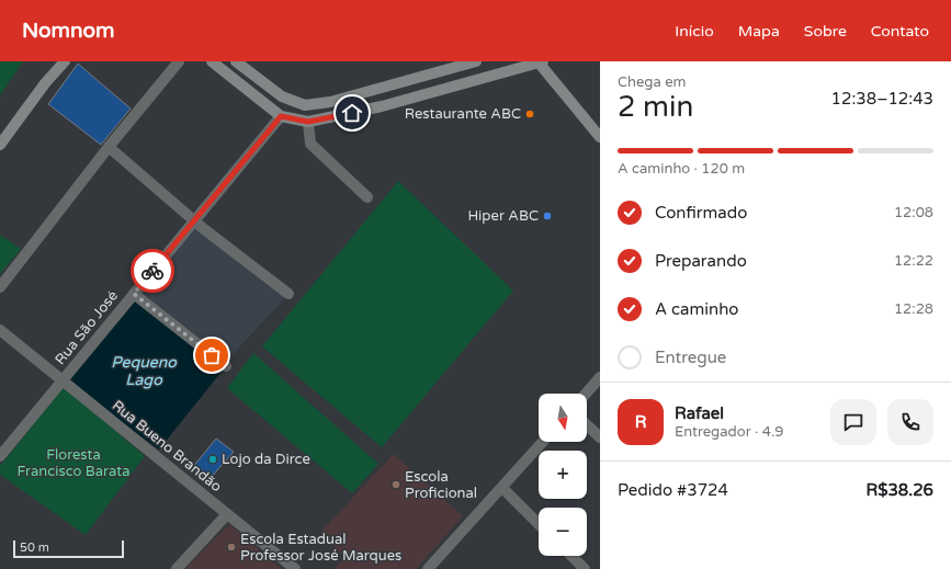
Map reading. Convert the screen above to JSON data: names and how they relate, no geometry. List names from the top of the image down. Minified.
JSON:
{"streets":{"street":["Rua São José","Rua Bueno Brandão"]},"crossings":[["Rua São José","Rua Bueno Brandão"]],"water":["Pequeno Lago"],"parks":["Floresta Francisco Barata"],"places":["Restaurante ABC","Hiper ABC","Lojo da Dirce","Escola Proficional","Escola Estadual Professor José Marques"],"scale_bar":"50 m","north":"bottom","page":{"header":"Nomnom","nav":["Início","Mapa","Sobre","Contato"],"heading":["2 min","Chega em","12:38–12:43"],"panel":["Rafael","Entregador · 4.9","Pedido #3724","R$38.26"],"bar":"A caminho · 120 m","list":[["Confirmado","12:08"],["Preparando","12:22"],["A caminho","12:28"],"Entregue"],"map_buttons":["+","−"],"round":"R","scale":"50 m"}}
